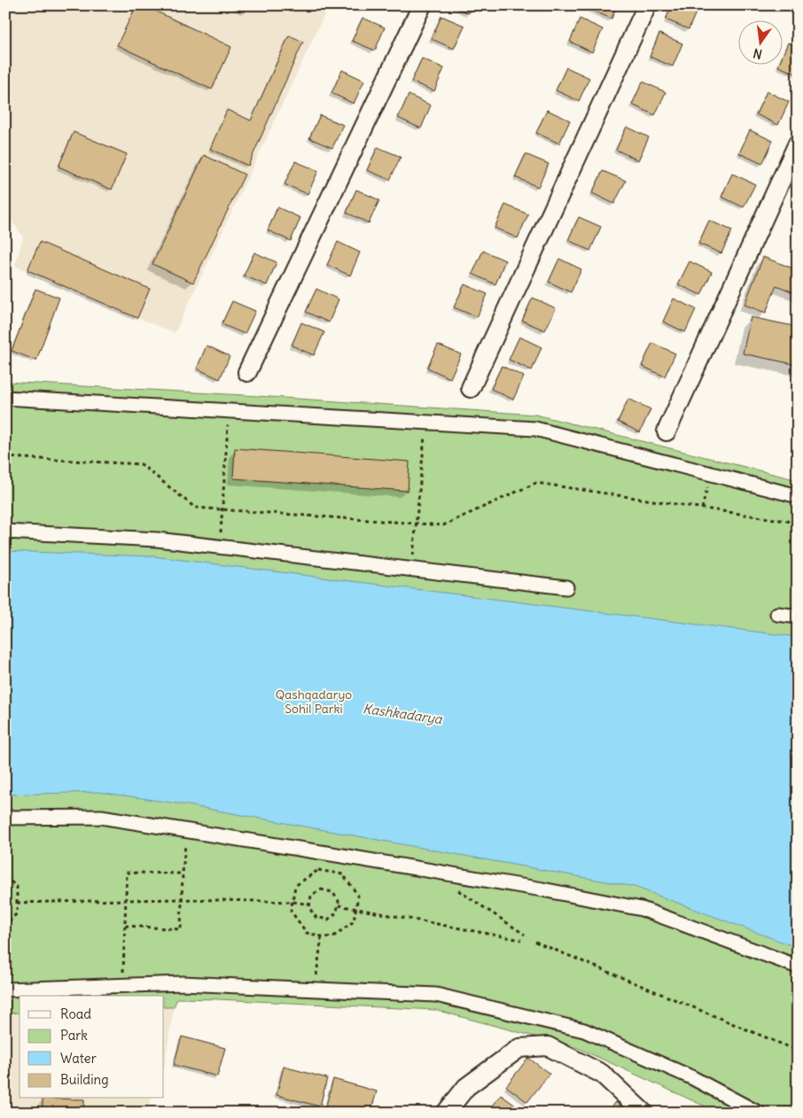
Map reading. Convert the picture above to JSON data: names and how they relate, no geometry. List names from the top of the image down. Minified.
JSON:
{"water":["Kashkadarya"],"parks":["Qashqadaryo Sohil Parki"],"legend":["Road","Park","Water","Building"],"north":"bottom"}
